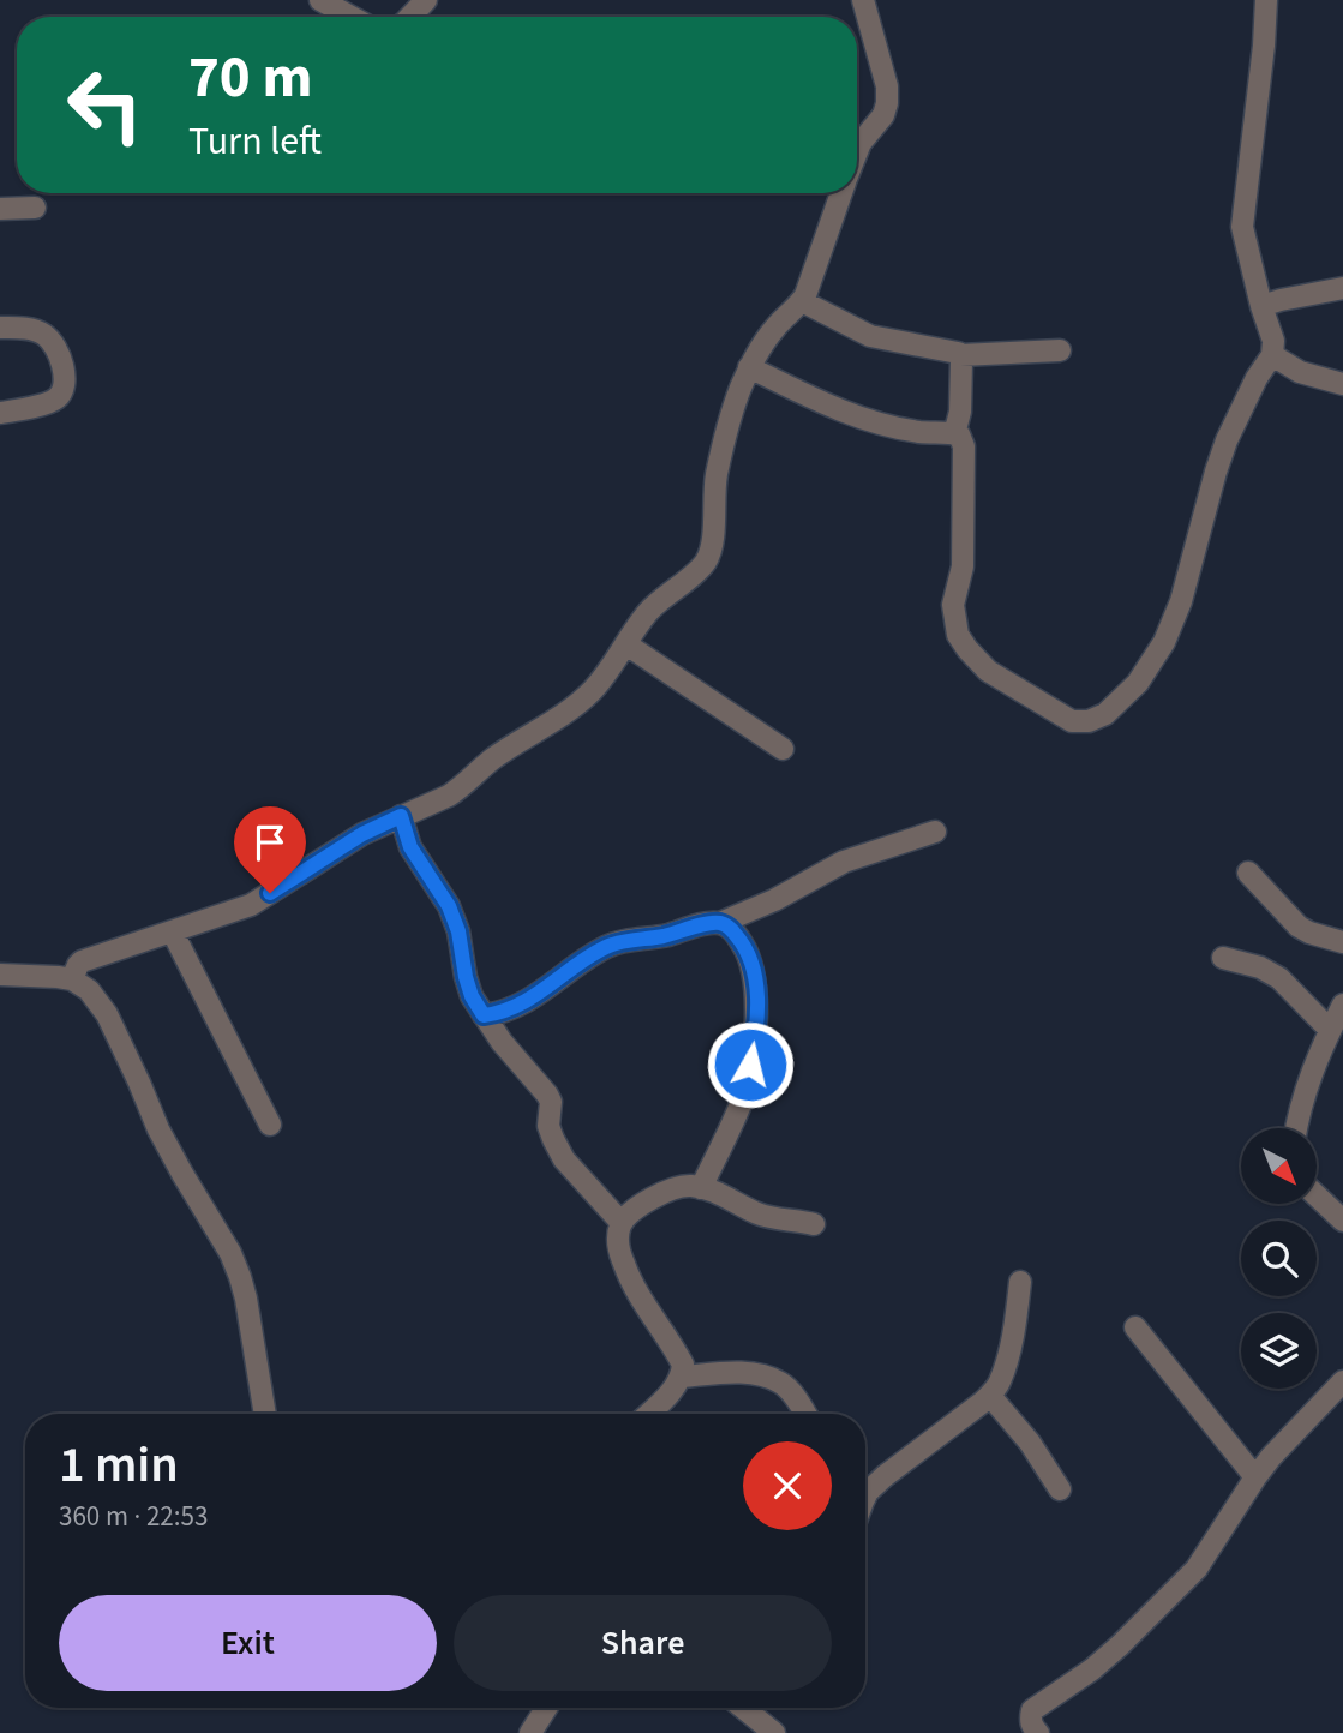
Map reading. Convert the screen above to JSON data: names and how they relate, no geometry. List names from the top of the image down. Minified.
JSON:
{"north":"bottom right","page":{"turn":["70 m","Turn left"],"heading":["1 min","360 m · 22:53"],"buttons":["Exit","Share"]}}
